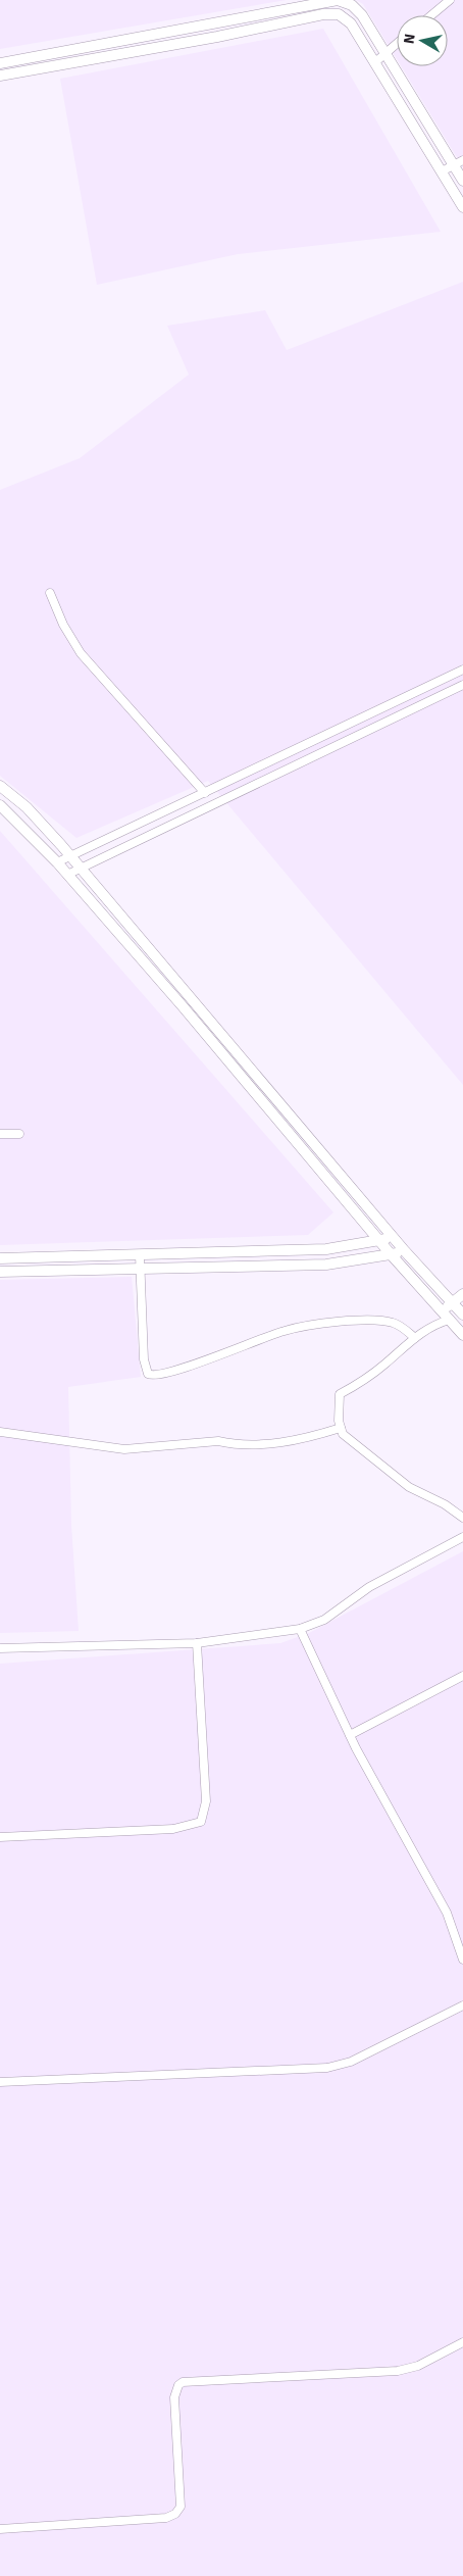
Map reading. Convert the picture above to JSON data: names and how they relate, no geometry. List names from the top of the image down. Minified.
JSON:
{"north":"left"}
